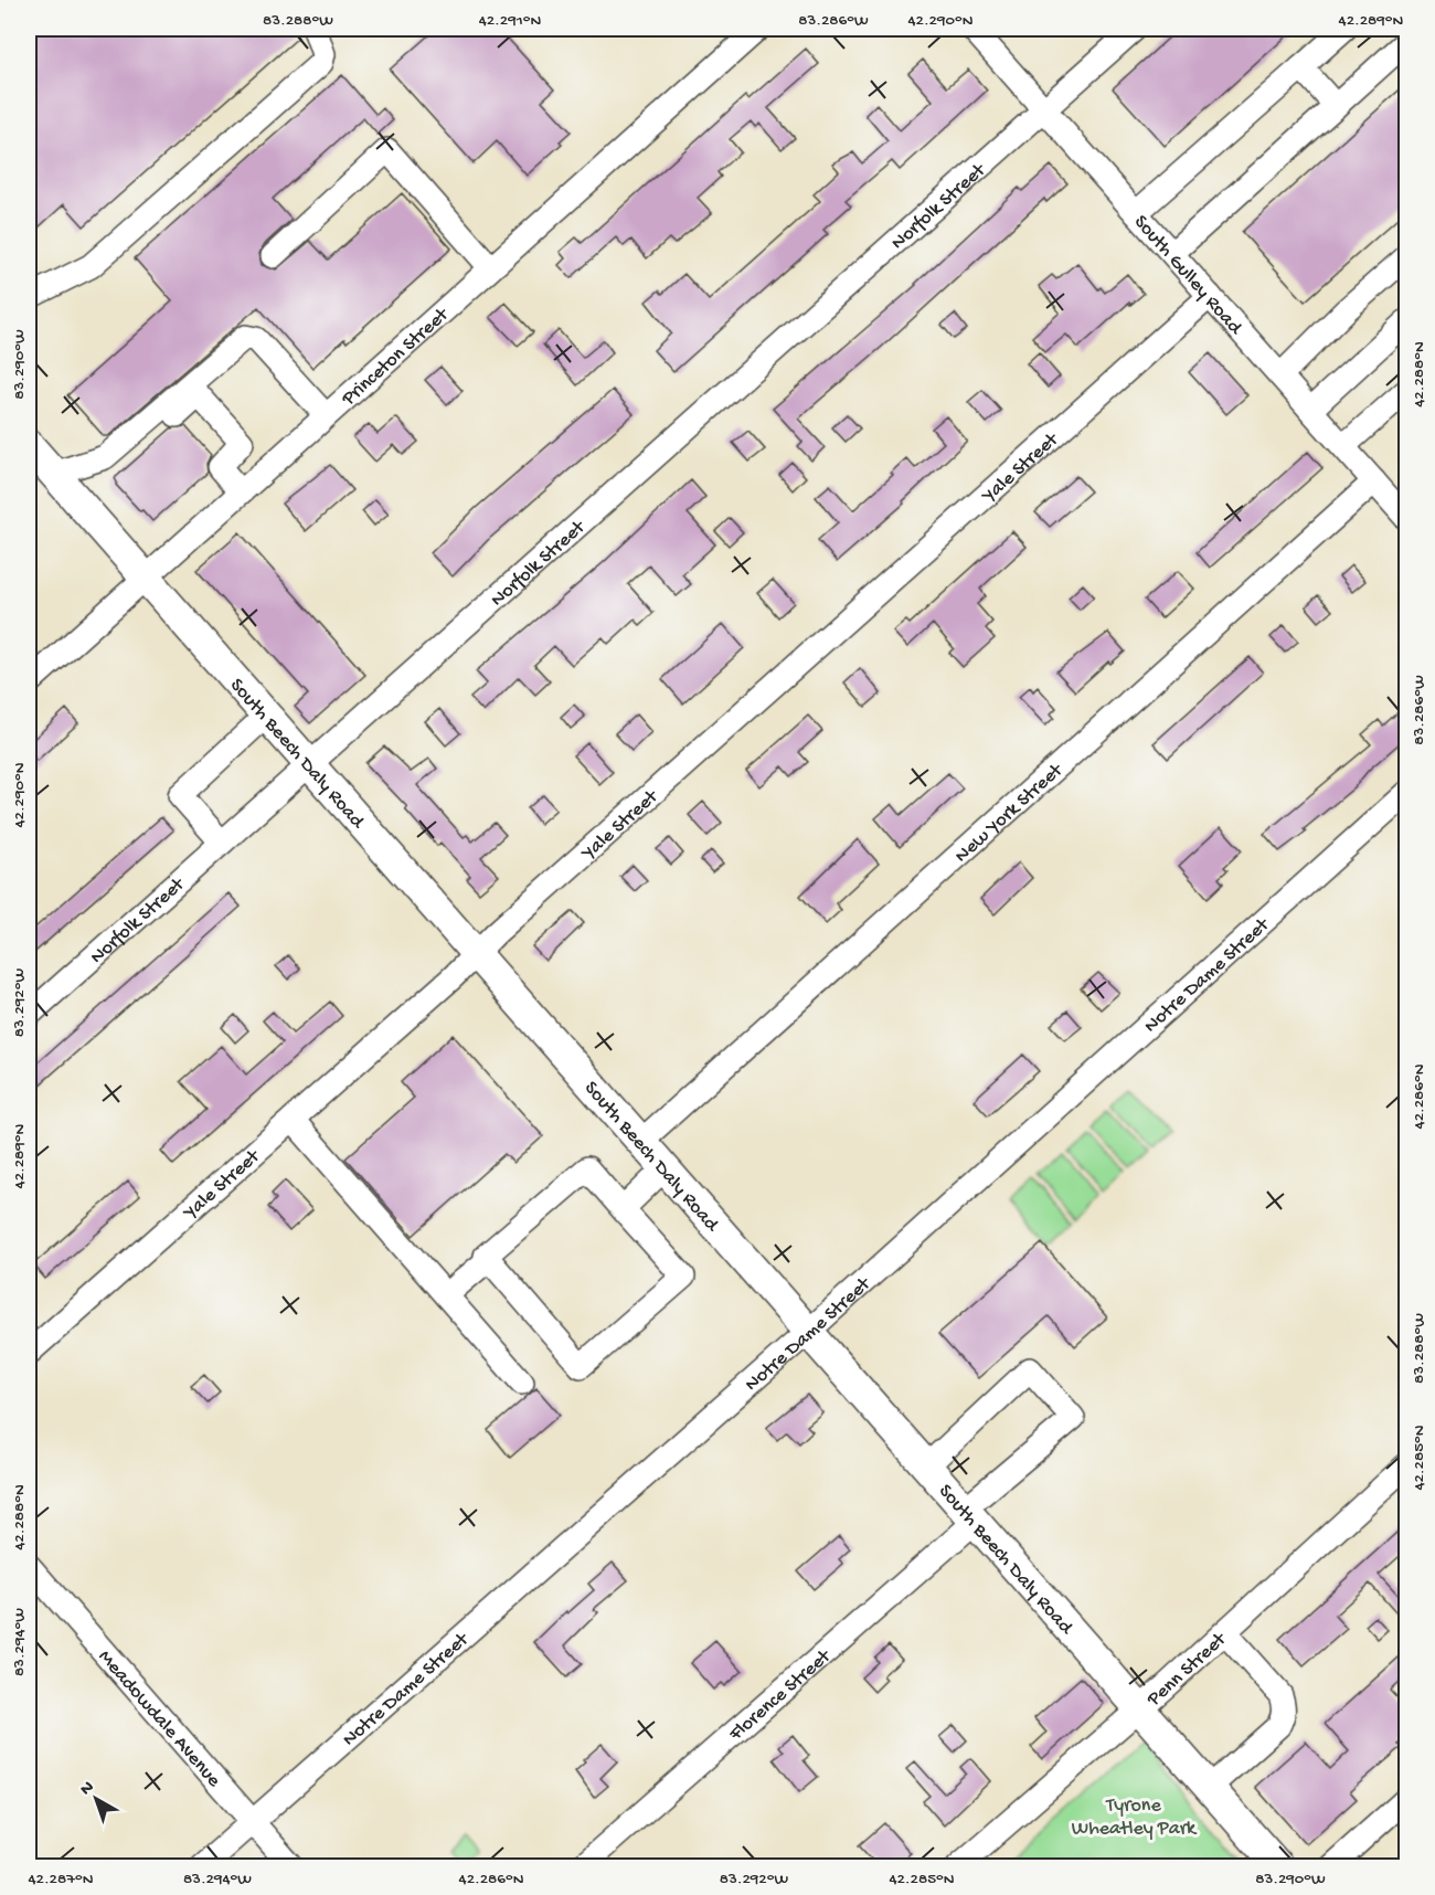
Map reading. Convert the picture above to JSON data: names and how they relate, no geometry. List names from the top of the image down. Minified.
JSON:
{"streets":{"main road":["South Beech Daly Road"],"street":["Norfolk Street","South Gulley Road","Princeton Street","Yale Street","New York Street","Notre Dame Street","Penn Street","Florence Street","Meadowdale Avenue"]},"crossings":[["Norfolk Street","South Gulley Road"],["Norfolk Street","South Beech Daly Road"],["South Gulley Road","Yale Street"],["South Gulley Road","New York Street"],["Princeton Street","South Beech Daly Road"],["Yale Street","South Beech Daly Road"],["South Beech Daly Road","New York Street"],["South Beech Daly Road","Notre Dame Street"],["South Beech Daly Road","Penn Street"],["South Beech Daly Road","Florence Street"],["Notre Dame Street","Meadowdale Avenue"]],"parks":["Tyrone Wheatley Park"],"north":"top left","coordinates":["83.288°W","42.291°N","83.286°W","42.290°N","42.289°N","83.290°W","42.288°N","83.292°W","42.286°N","42.285°N","83.294°W","42.287°N"]}
